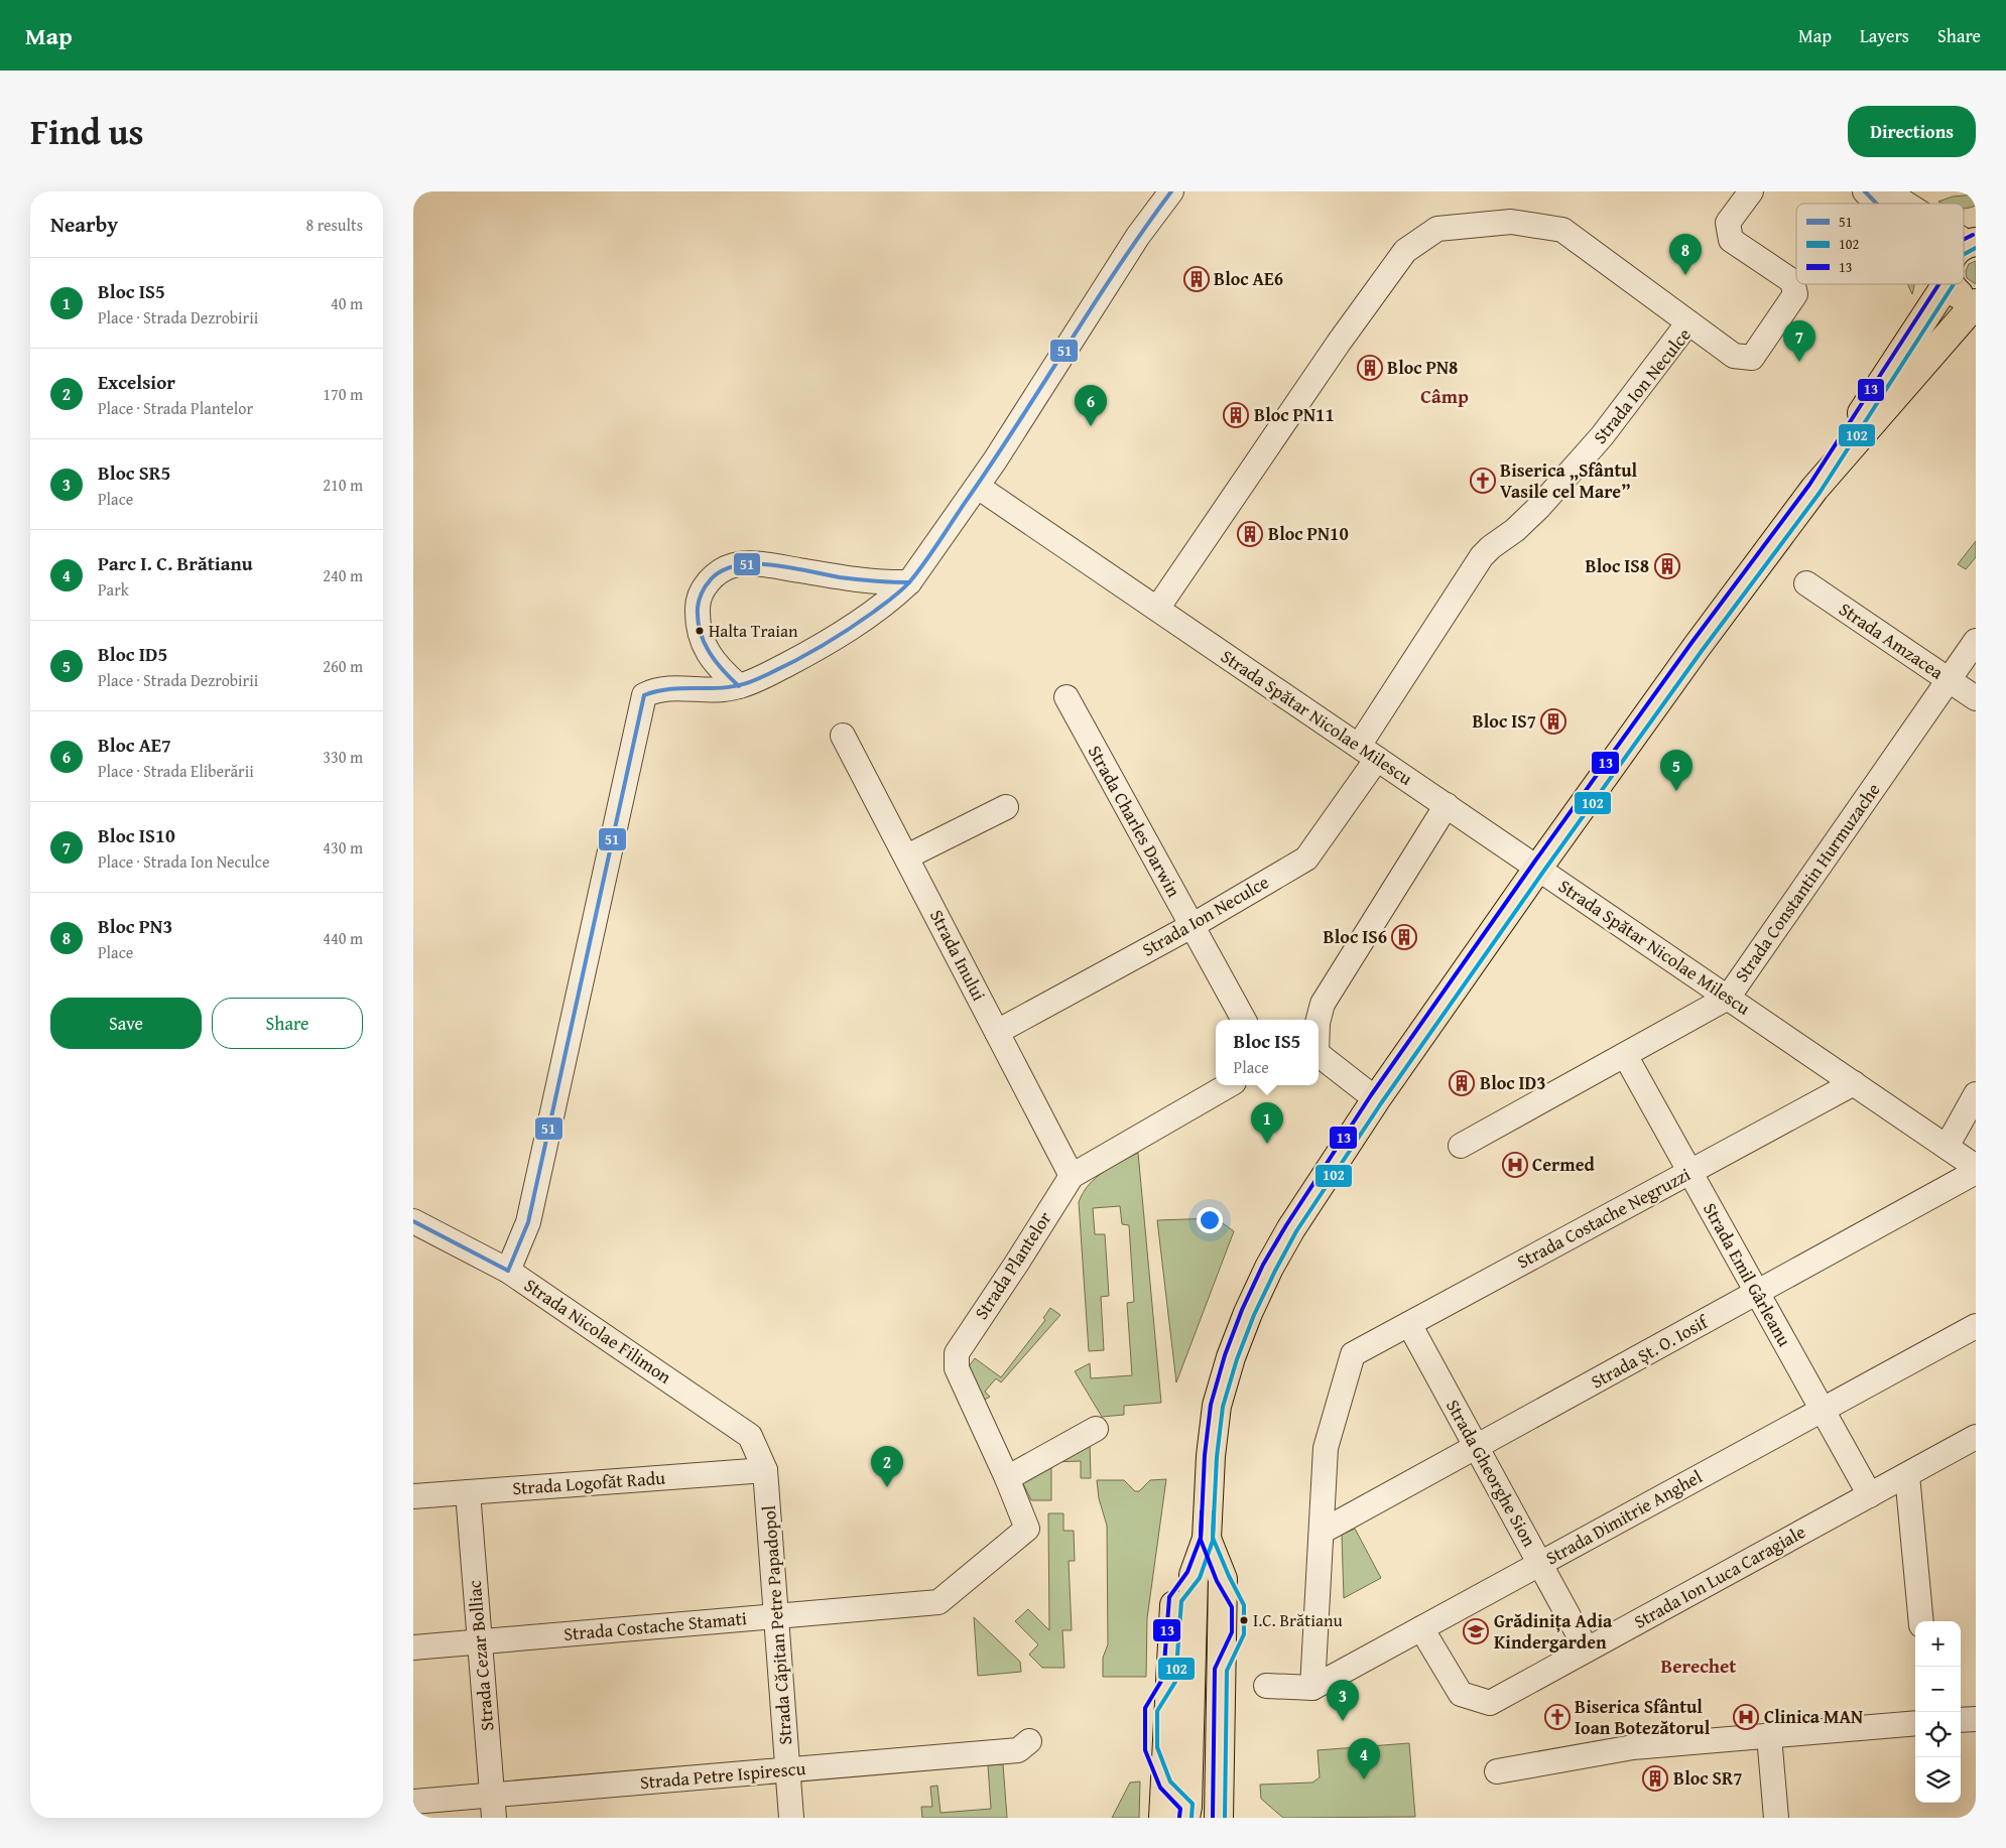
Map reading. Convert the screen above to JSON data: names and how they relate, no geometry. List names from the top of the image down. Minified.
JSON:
{"streets":{"street":["Strada Ion Neculce","Strada Amzacea","Strada Spătar Nicolae Milescu","Strada Charles Darwin","Strada Constantin Hurmuzache","Strada Inului","Strada Costache Negruzzi","Strada Plantelor","Strada Emil Gârleanu","Strada Nicolae Filimon","Strada Șt. O. Iosif","Strada Gheorghe Sion","Strada Logofăt Radu","Strada Dimitrie Anghel","Strada Ion Luca Caragiale","Strada Căpitan Petre Papadopol","Strada Costache Stamati","Strada Cezar Bolliac","Strada Petre Ispirescu"]},"crossings":[["Strada Ion Neculce","Strada Spătar Nicolae Milescu"],["Strada Ion Neculce","Strada Charles Darwin"],["Strada Ion Neculce","Strada Inului"],["Strada Amzacea","Strada Constantin Hurmuzache"],["Strada Spătar Nicolae Milescu","Strada Constantin Hurmuzache"],["Strada Spătar Nicolae Milescu","Strada Costache Negruzzi"],["Strada Constantin Hurmuzache","Strada Emil Gârleanu"],["Strada Inului","Strada Plantelor"],["Strada Costache Negruzzi","Strada Emil Gârleanu"],["Strada Costache Negruzzi","Strada Șt. O. Iosif"],["Strada Costache Negruzzi","Strada Gheorghe Sion"],["Strada Plantelor","Strada Costache Stamati"],["Strada Emil Gârleanu","Strada Șt. O. Iosif"],["Strada Emil Gârleanu","Strada Dimitrie Anghel"],["Strada Emil Gârleanu","Strada Ion Luca Caragiale"],["Strada Nicolae Filimon","Strada Căpitan Petre Papadopol"],["Strada Șt. O. Iosif","Strada Gheorghe Sion"],["Strada Gheorghe Sion","Strada Dimitrie Anghel"],["Strada Gheorghe Sion","Strada Ion Luca Caragiale"],["Strada Logofăt Radu","Strada Căpitan Petre Papadopol"],["Strada Logofăt Radu","Strada Cezar Bolliac"],["Strada Dimitrie Anghel","Strada Ion Luca Caragiale"],["Strada Căpitan Petre Papadopol","Strada Costache Stamati"],["Strada Căpitan Petre Papadopol","Strada Petre Ispirescu"],["Strada Costache Stamati","Strada Cezar Bolliac"],["Strada Cezar Bolliac","Strada Petre Ispirescu"]],"districts":["Câmp","Berechet"],"places":{"building":["Bloc AE6","Bloc PN8","Bloc PN11","Bloc PN10","Bloc IS8","Bloc IS7","Bloc IS6","Bloc ID3","Bloc SR7"],"church":["Biserica „Sfântul Vasile cel Mare”","Biserica Sfântul Ioan Botezătorul"],"other":["Halta Traian","I.C. Brătianu"],"hospital":["Cermed","Clinica MAN"],"school or university":["Grădinița Adia Kindergarden"]},"lines":["transit line 51","transit line 13","transit line 102"],"legend":["51","102","13"],"page":{"header":"Map","nav":["Map","Layers","Share"],"title":"Find us","buttons":["Directions",["Save","Share"]],"heading":["Nearby","8 results"],"pins":["8","7","6","5","1","2","3","4"],"list":[{"mark":"1","name":"Bloc IS5","note":"Place · Strada Dezrobirii","value":"40 m"},{"mark":"2","name":"Excelsior","note":"Place · Strada Plantelor","value":"170 m"},{"mark":"3","name":"Bloc SR5","note":"Place","value":"210 m"},{"mark":"4","name":"Parc I. C. Brătianu","note":"Park","value":"240 m"},{"mark":"5","name":"Bloc ID5","note":"Place · Strada Dezrobirii","value":"260 m"},{"mark":"6","name":"Bloc AE7","note":"Place · Strada Eliberării","value":"330 m"},{"mark":"7","name":"Bloc IS10","note":"Place · Strada Ion Neculce","value":"430 m"},{"mark":"8","name":"Bloc PN3","note":"Place","value":"440 m"}],"popup":["Bloc IS5","Place"],"map_buttons":["+","−"]}}
